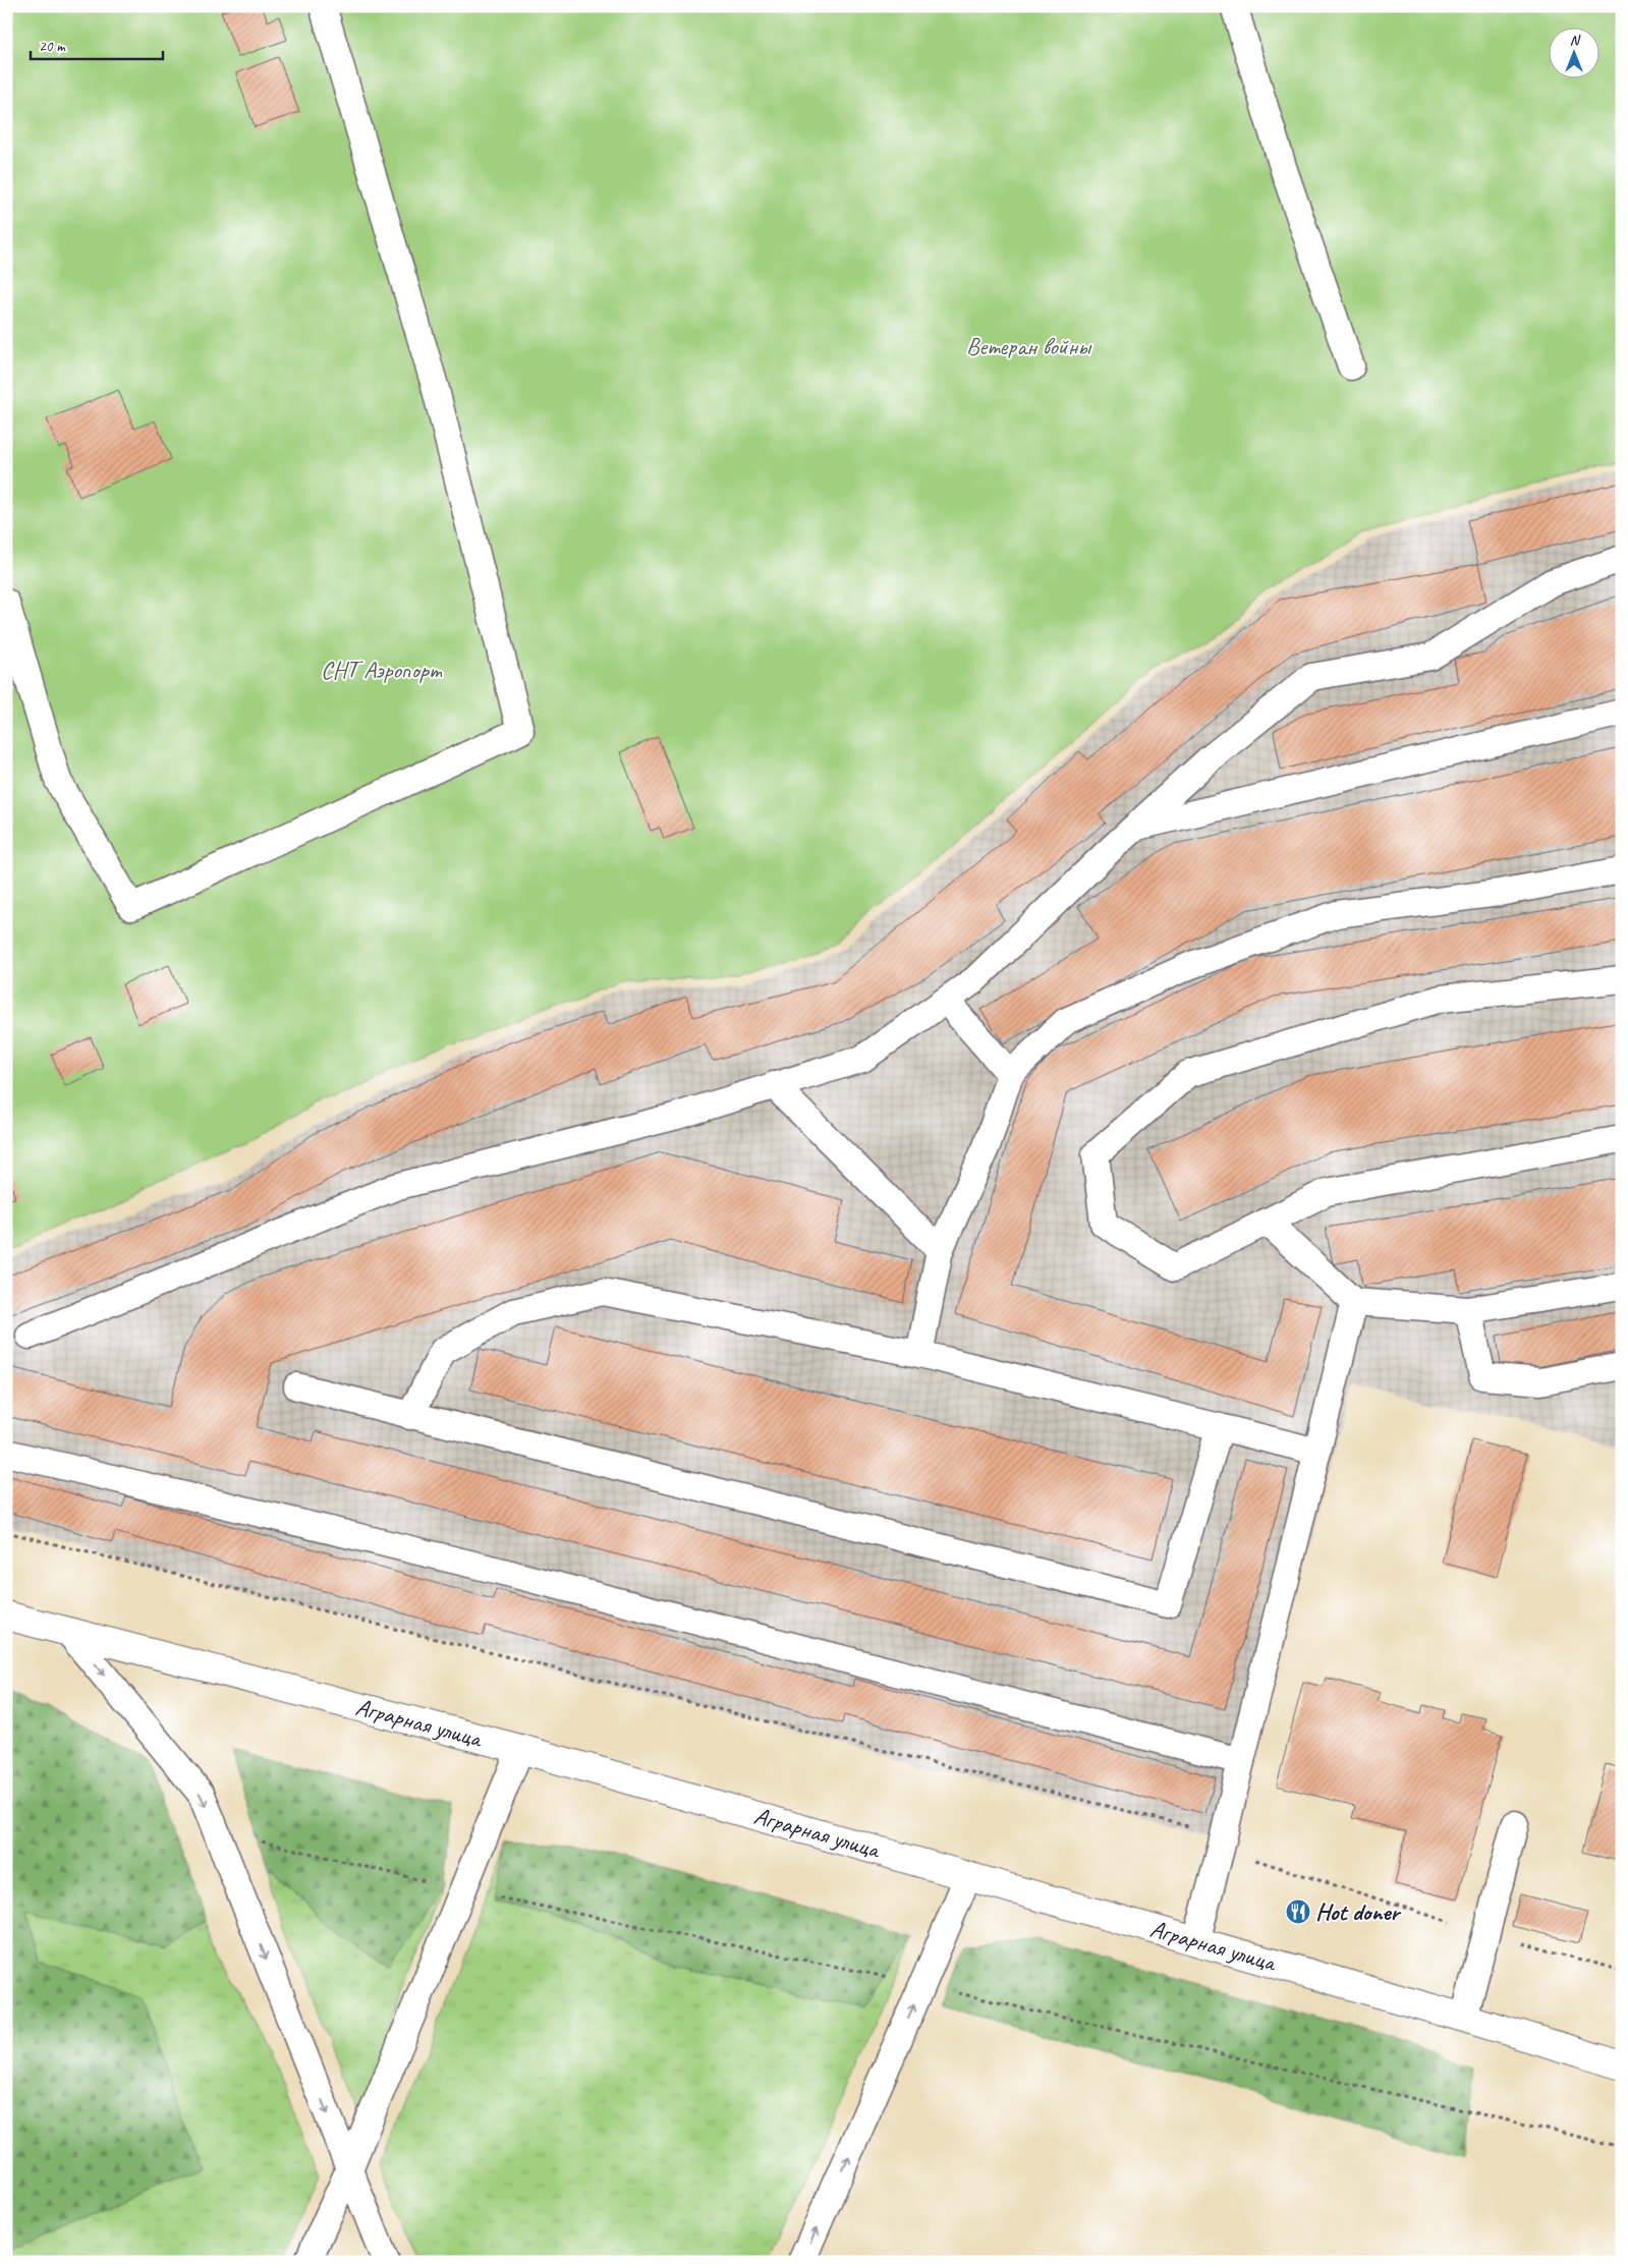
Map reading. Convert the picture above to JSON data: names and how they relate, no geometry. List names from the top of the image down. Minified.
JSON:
{"streets":{"street":["Аграрная улица"]},"parks":["Ветеран войны","СНТ Аэропорт"],"places":{"restaurant":["Hot doner"]},"scale_bar":"20 m","north":"top"}
